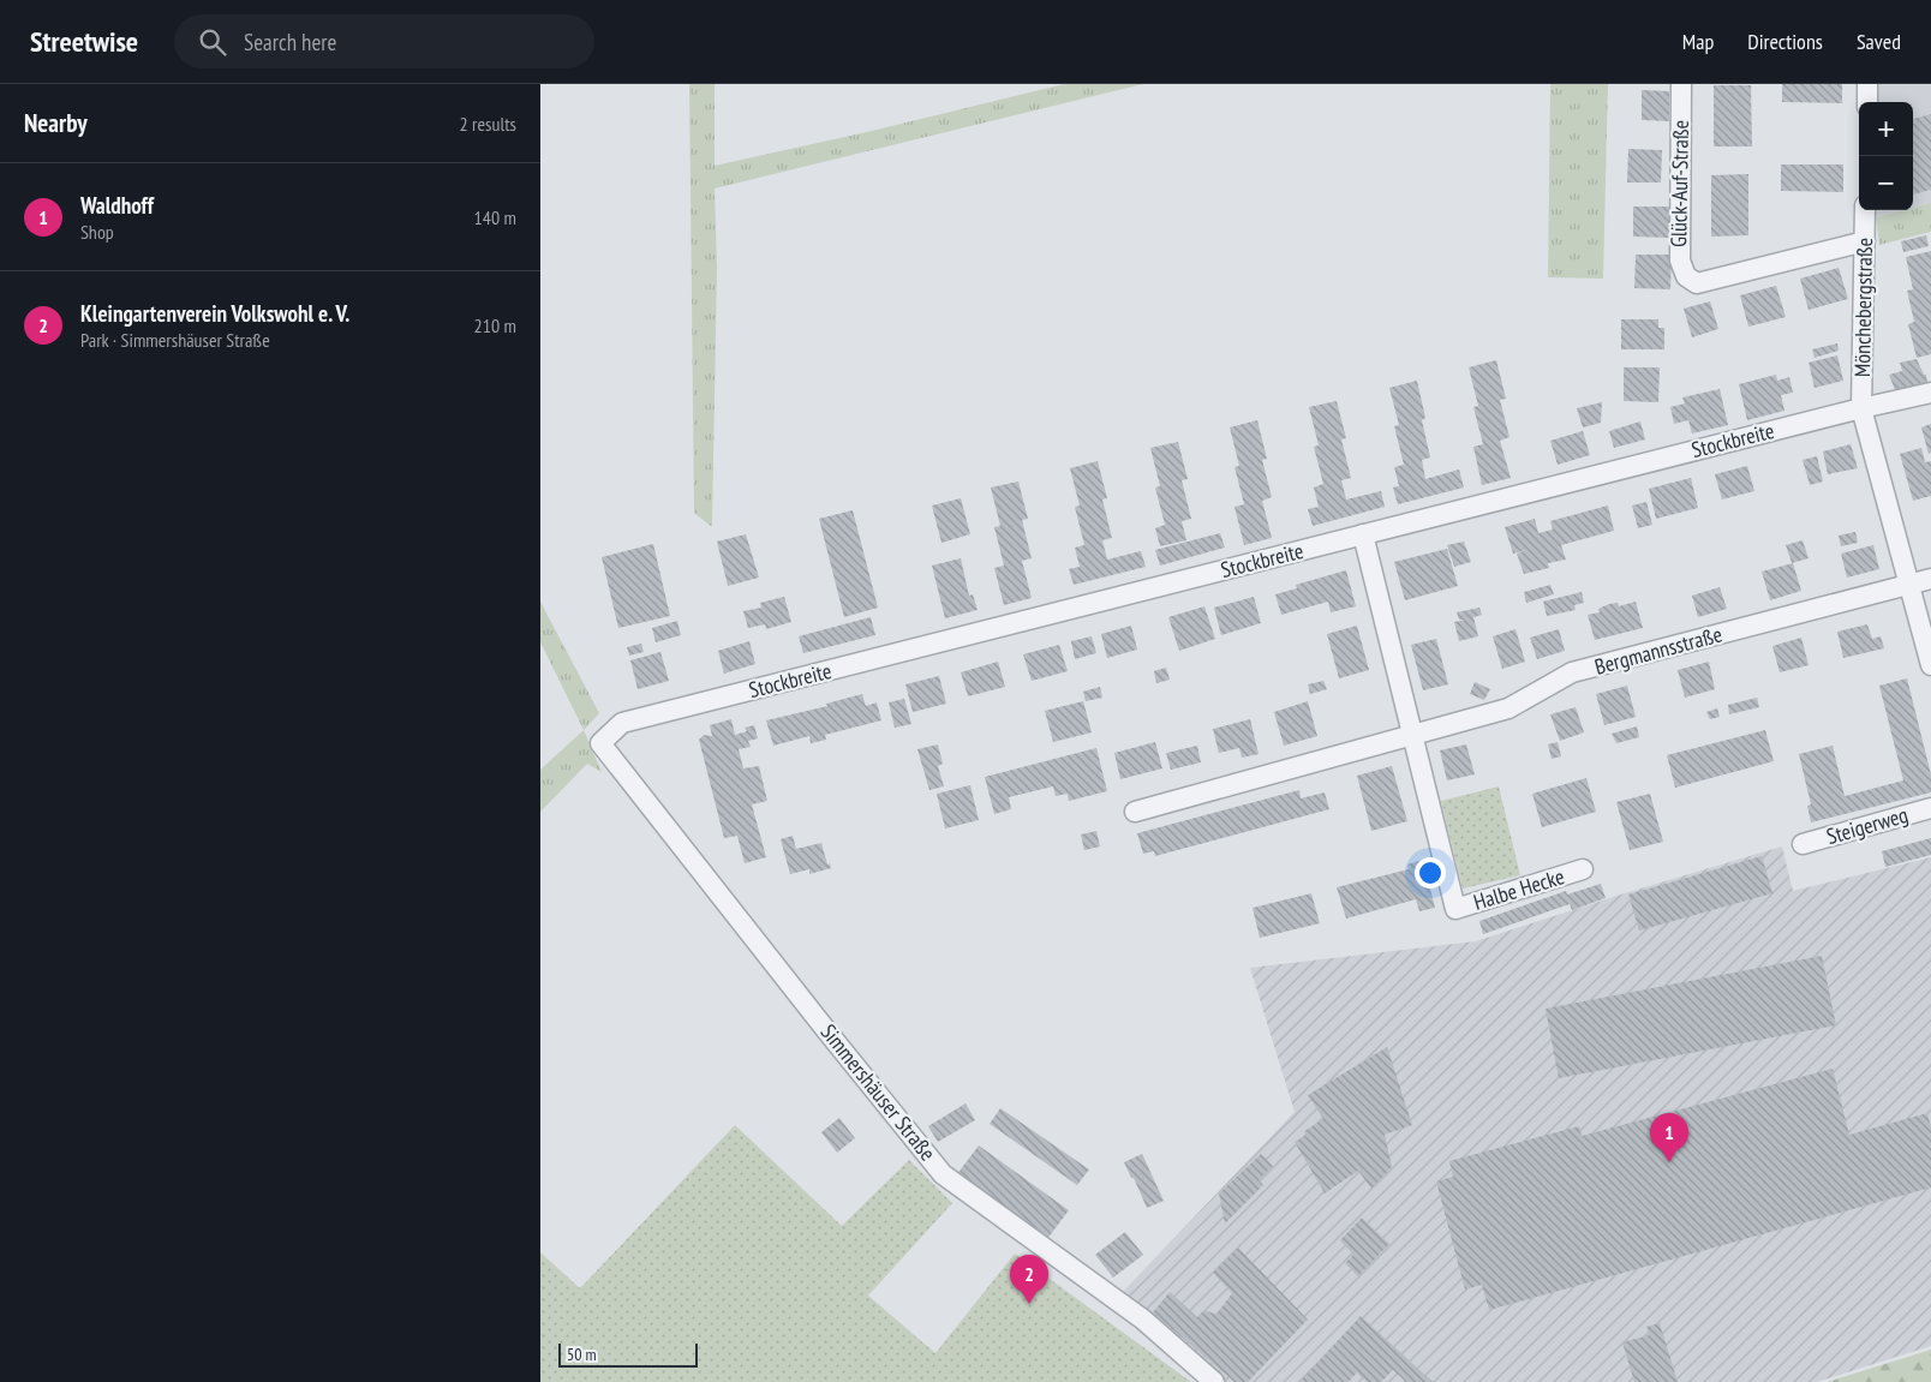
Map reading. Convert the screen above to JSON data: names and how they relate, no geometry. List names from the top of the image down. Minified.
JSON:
{"streets":{"street":["Glück-Auf-Straße","Mönchebergstraße","Stockbreite","Bergmannsstraße","Steigerweg","Halbe Hecke","Simmershäuser Straße"]},"crossings":[["Glück-Auf-Straße","Mönchebergstraße"],["Mönchebergstraße","Stockbreite"],["Stockbreite","Halbe Hecke"],["Stockbreite","Simmershäuser Straße"],["Bergmannsstraße","Halbe Hecke"]],"scale_bar":"50 m","page":{"header":"Streetwise","search":"Search here","nav":["Map","Directions","Saved"],"heading":["Nearby","2 results"],"map_buttons":["+","−"],"list":[{"mark":"1","name":"Waldhoff","note":"Shop","value":"140 m"},{"mark":"2","name":"Kleingartenverein Volkswohl e. V.","note":"Park · Simmershäuser Straße","value":"210 m"}],"pins":["1","2"],"scale":"50 m"}}
